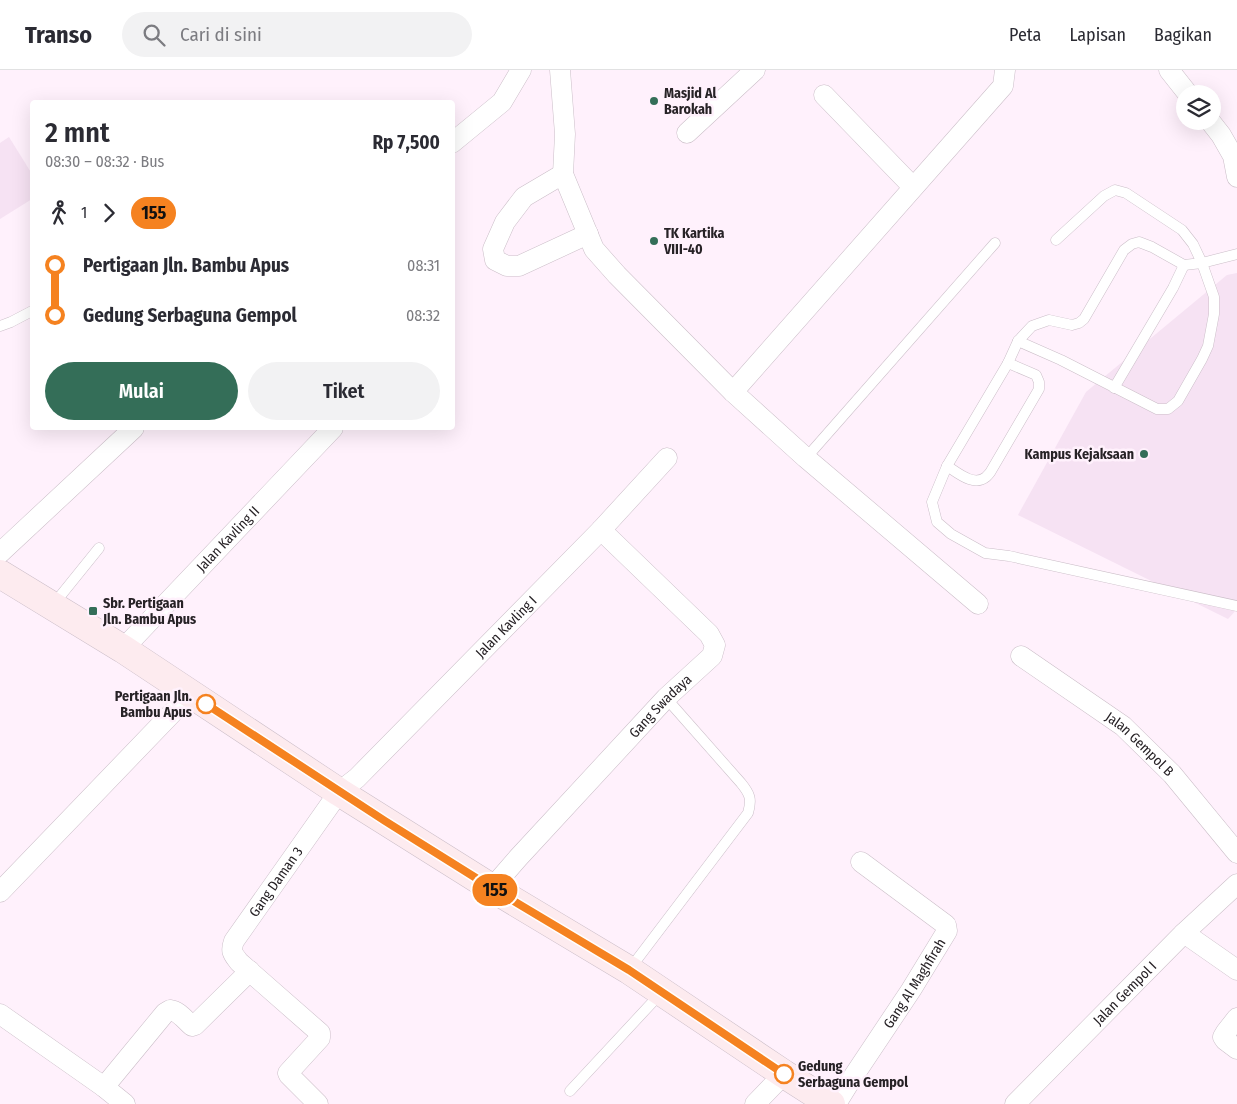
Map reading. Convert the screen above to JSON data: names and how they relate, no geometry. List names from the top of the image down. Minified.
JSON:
{"streets":{"street":["Jalan Kavling II","Jalan Kavling I","Gang Swadaya","Jalan Gempol B","Gang Daman 3","Gang Al Maghfirah","Jalan Gempol I"]},"crossings":[["Jalan Kavling I","Gang Swadaya"],["Jalan Kavling I","Gang Daman 3"]],"places":{"other":["Masjid Al Barokah","TK Kartika VIII-40","Kampus Kejaksaan","Pertigaan Jln. Bambu Apus","Gedung Serbaguna Gempol"],"transit":["Sbr. Pertigaan Jln. Bambu Apus"]},"lines":["bus line 155"],"page":{"header":"Transo","search":"Cari di sini","nav":["Peta","Lapisan","Bagikan"],"on_map":"155","heading":["2 mnt","08:30 – 08:32 · Bus","Rp 7,500"],"legs":["1","155"],"list":[{"name":"Pertigaan Jln. Bambu Apus","value":"08:31"},{"name":"Gedung Serbaguna Gempol","value":"08:32"}],"buttons":["Mulai","Tiket"]}}
